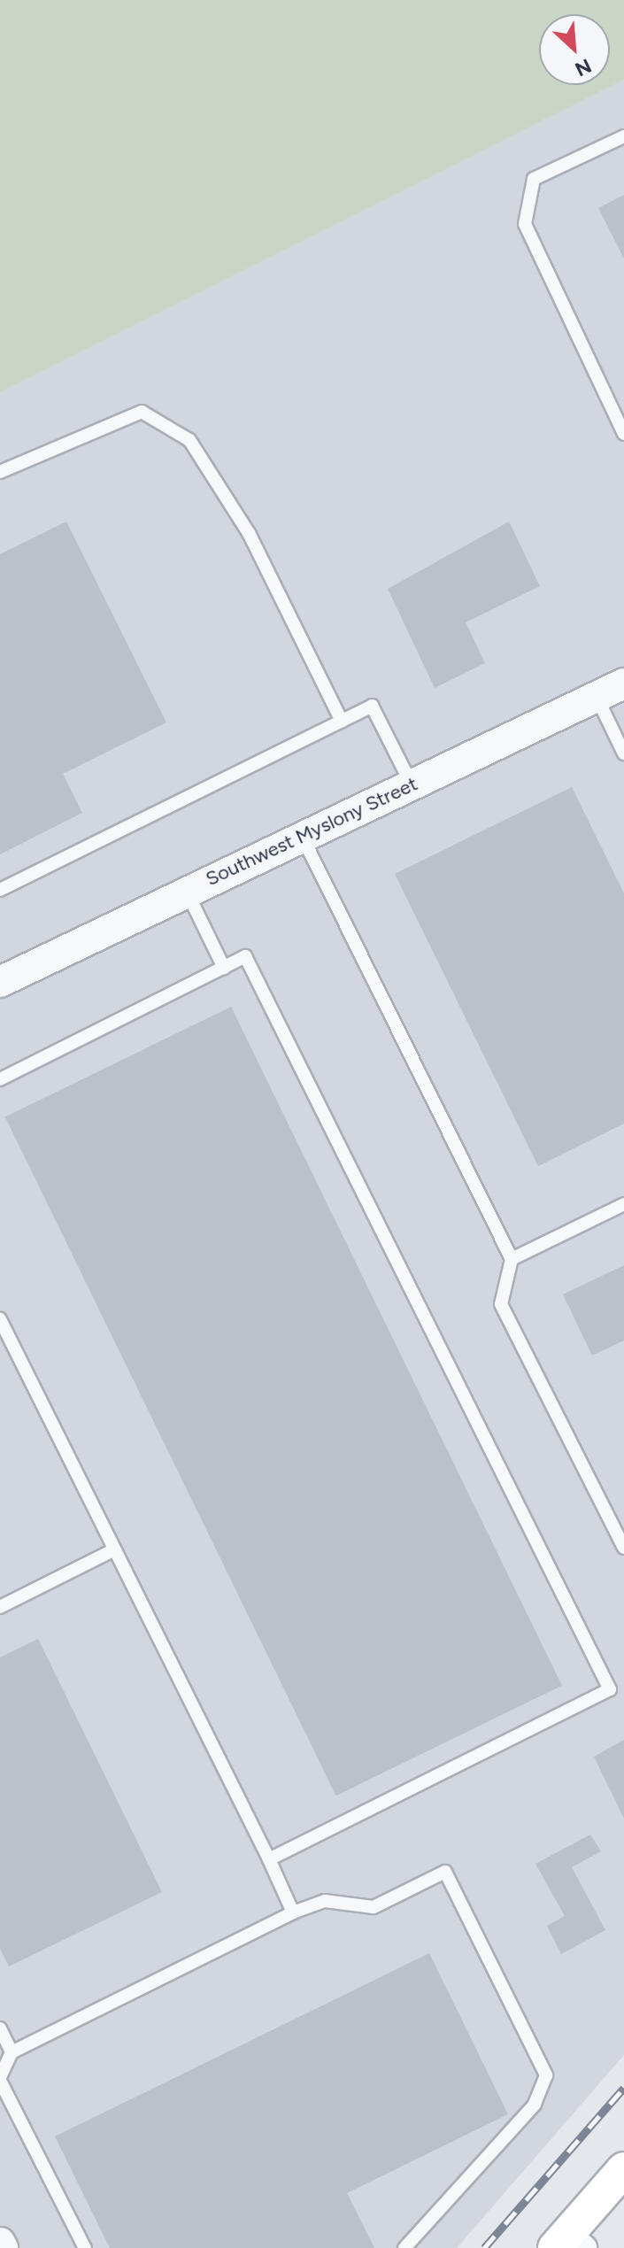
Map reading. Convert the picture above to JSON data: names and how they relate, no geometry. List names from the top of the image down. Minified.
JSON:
{"streets":{"street":["Southwest Myslony Street"]},"north":"bottom right"}
